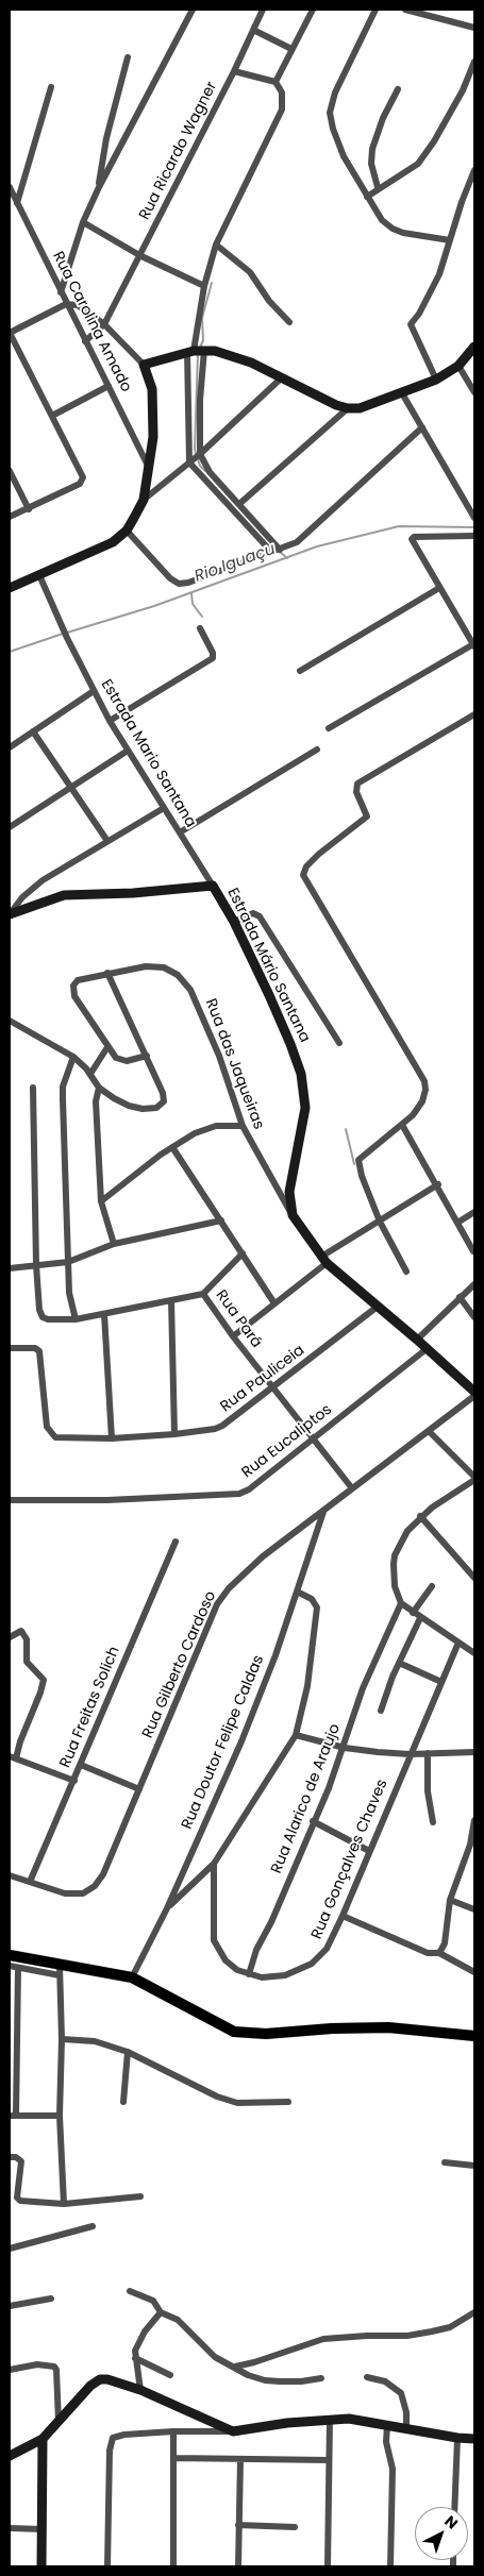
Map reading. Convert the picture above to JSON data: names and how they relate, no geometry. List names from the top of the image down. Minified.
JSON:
{"streets":{"street":["Rua Ricardo Wagner","Rua Carolina Amado","Estrada Mario Santana","Estrada Mário Santana","Rua das Jaqueiras","Rua Pará","Rua Pauliceia","Rua Eucaliptos","Rua Gilberto Cardoso","Rua Freitas Solich","Rua Doutor Felipe Caldas","Rua Alarico de Araujo","Rua Gonçalves Chaves"]},"crossings":[["Estrada Mario Santana","Estrada Mário Santana"],["Estrada Mário Santana","Rua das Jaqueiras"],["Estrada Mário Santana","Rua Pauliceia"],["Estrada Mário Santana","Rua Eucaliptos"],["Rua Pará","Rua Pauliceia"],["Rua Pará","Rua Eucaliptos"],["Rua Pará","Rua Gilberto Cardoso"],["Rua Gilberto Cardoso","Rua Freitas Solich"],["Rua Gilberto Cardoso","Rua Doutor Felipe Caldas"],["Rua Alarico de Araujo","Rua Gonçalves Chaves"]],"water":["Rio Iguaçu"],"north":"top right"}
